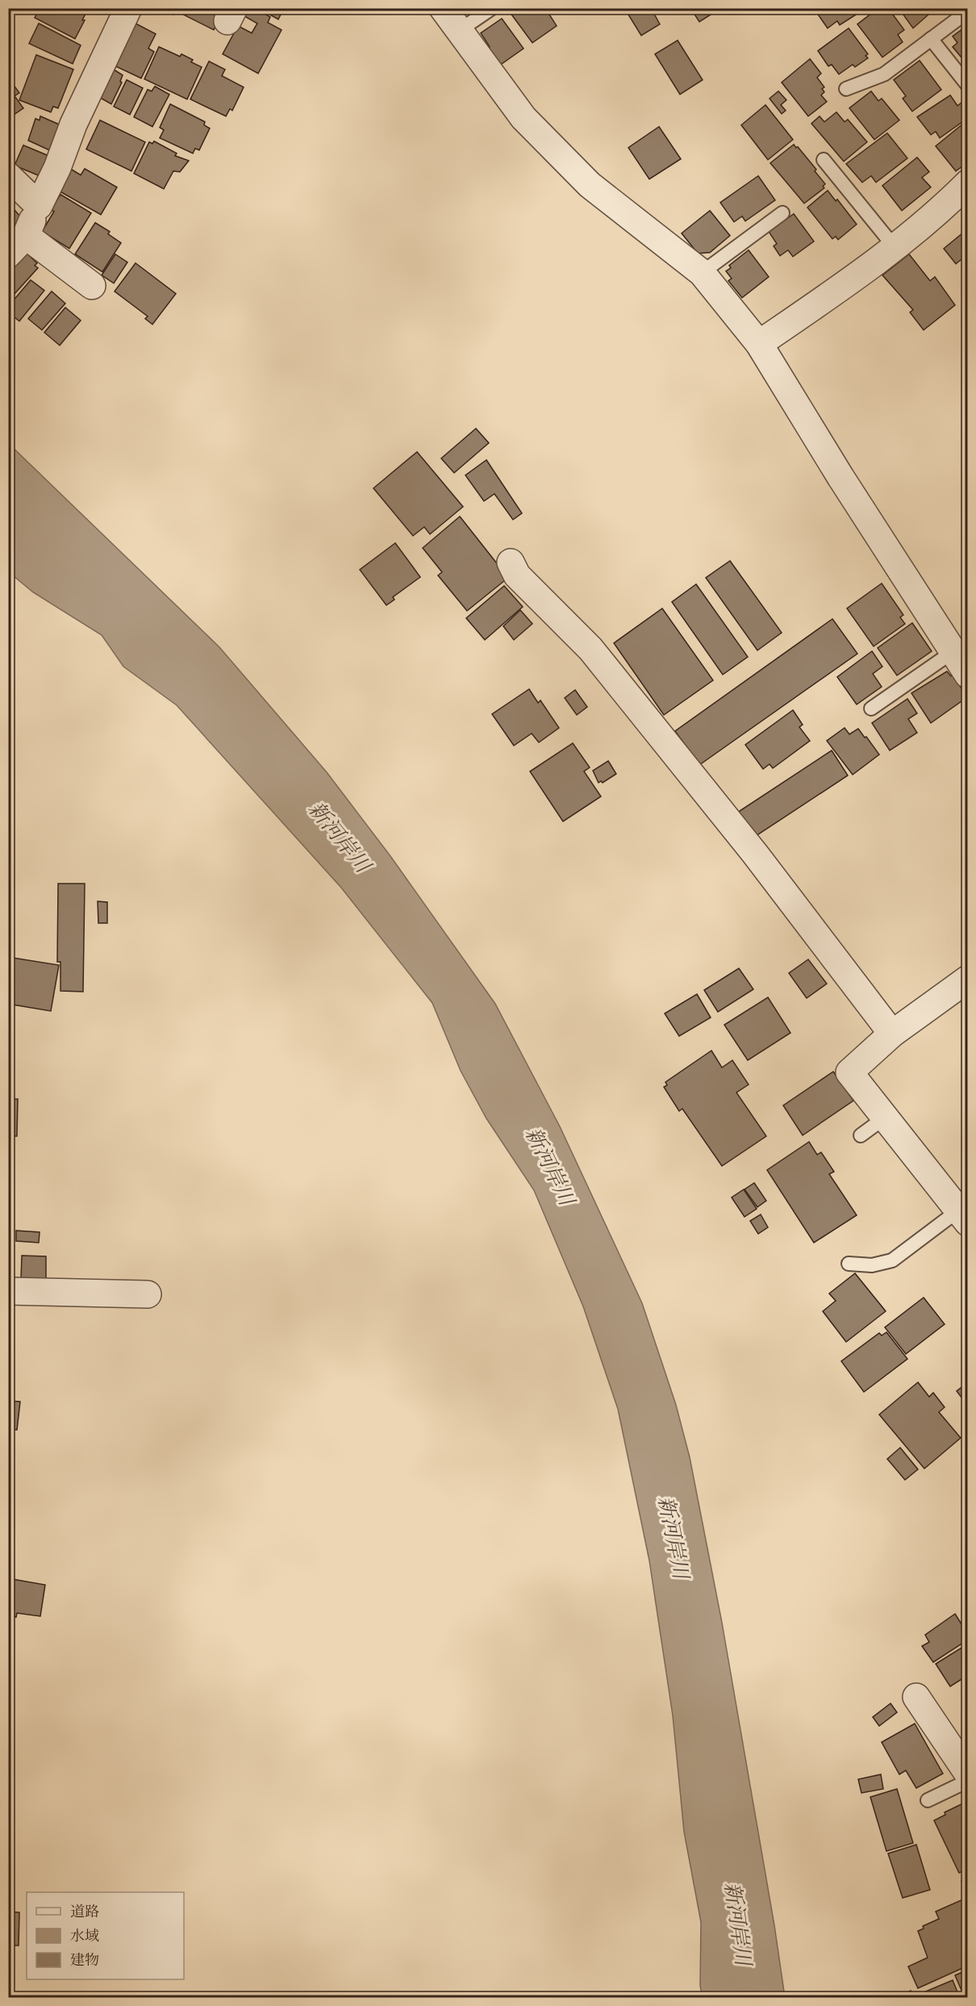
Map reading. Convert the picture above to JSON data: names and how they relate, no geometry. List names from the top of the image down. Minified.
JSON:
{"water":["新河岸川"],"legend":["道路","水域","建物"]}
